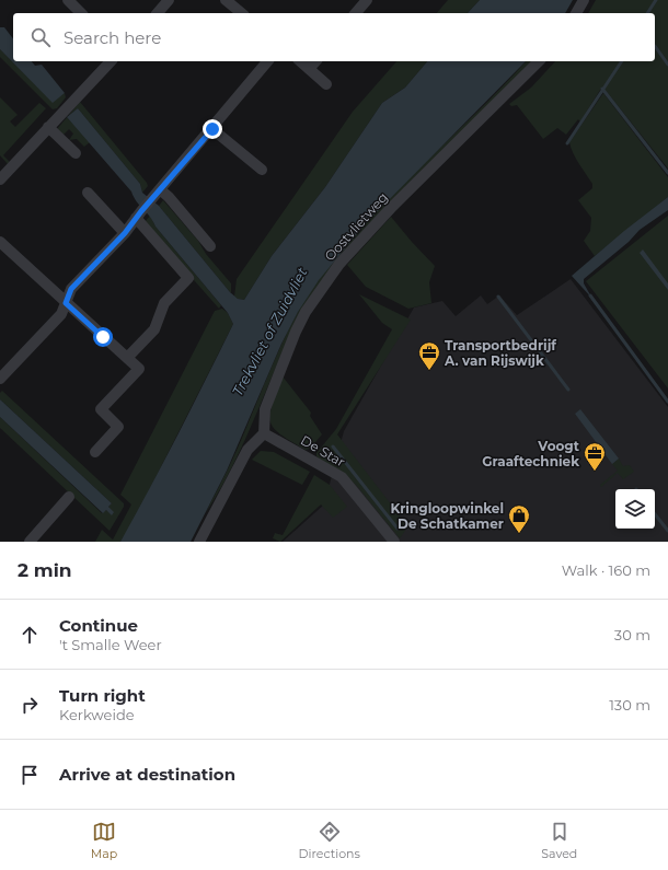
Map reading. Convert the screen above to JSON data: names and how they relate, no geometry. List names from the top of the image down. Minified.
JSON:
{"streets":{"street":["Oostvlietweg","De Star"]},"crossings":[["Oostvlietweg","De Star"]],"water":["Trekvliet of Zuidvliet"],"places":{"office":["Transportbedrijf A. van Rijswijk","Voogt Graaftechniek"],"shop":["Kringloopwinkel De Schatkamer"]},"page":{"search":"Search here","heading":["2 min","Walk · 160 m"],"list":[["Continue","'t Smalle Weer","30 m"],["Turn right","Kerkweide","130 m"],"Arrive at destination"],"nav":["Map","Directions","Saved"]}}
